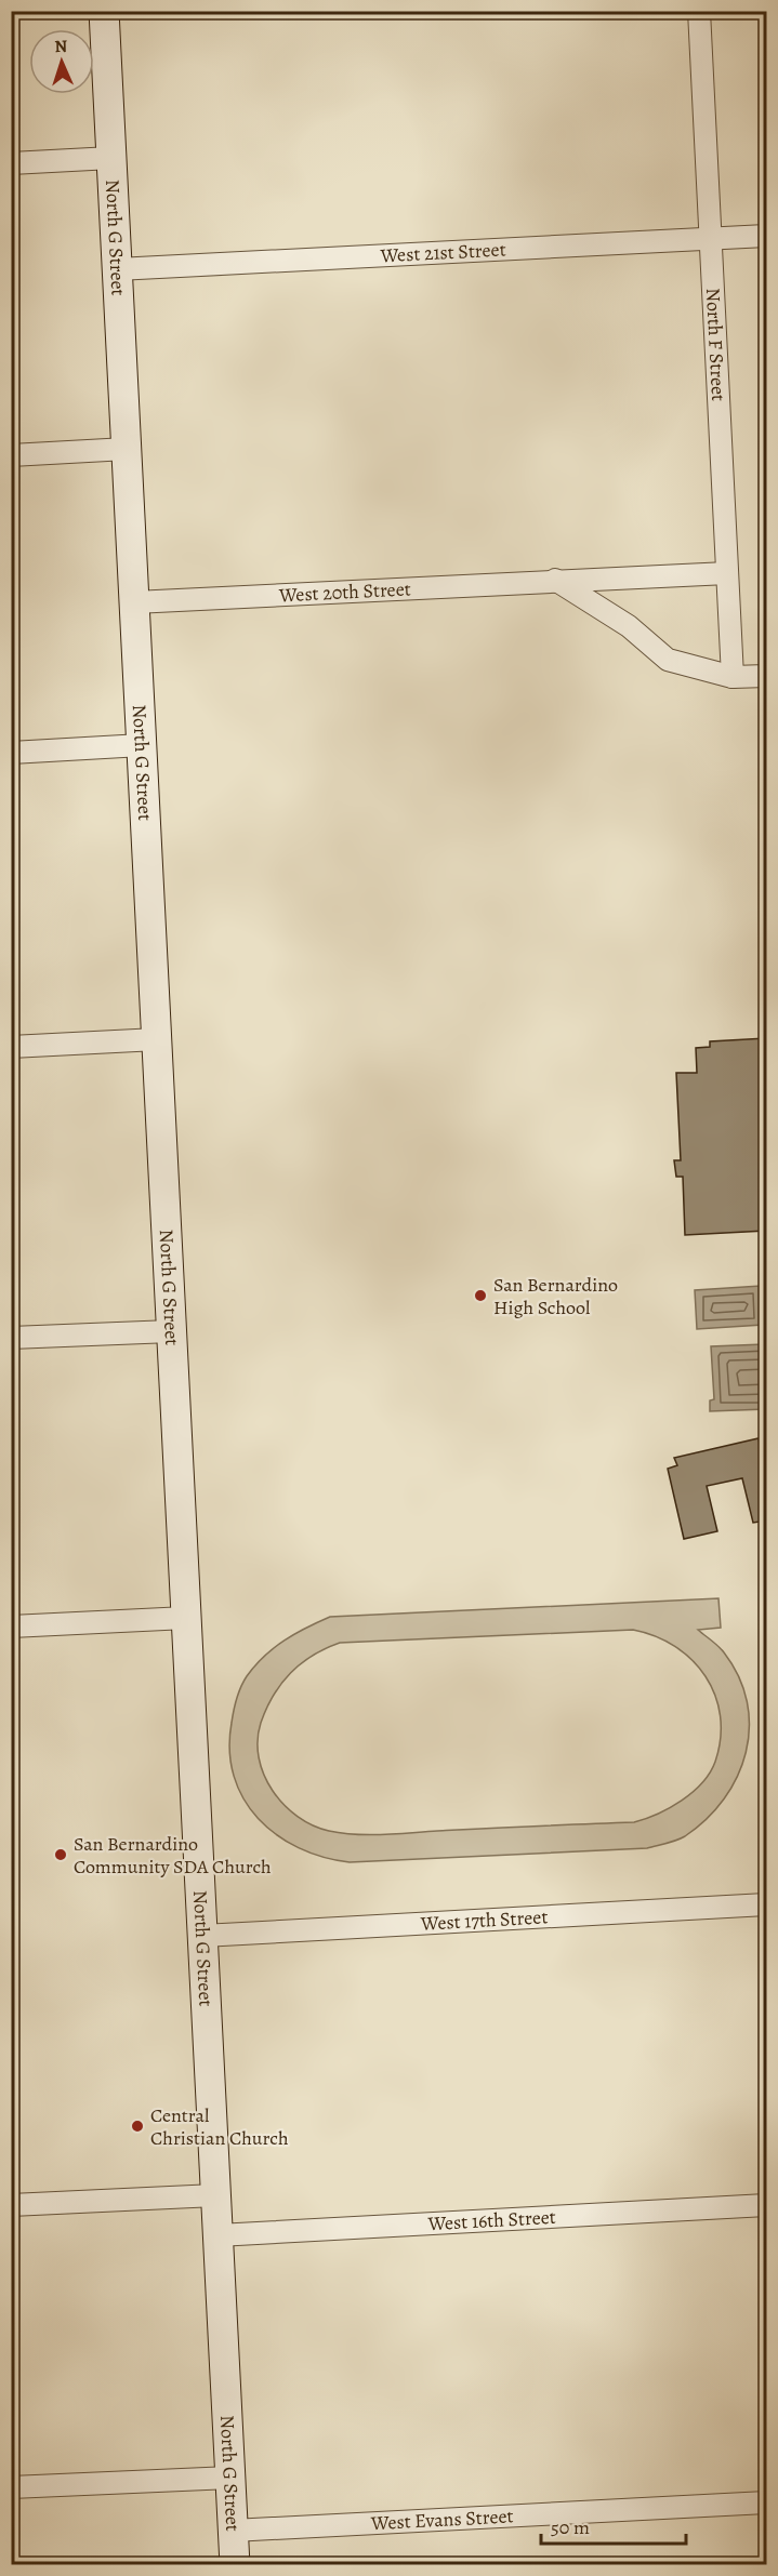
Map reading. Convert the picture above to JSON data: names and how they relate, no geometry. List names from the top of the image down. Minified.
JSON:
{"streets":{"street":["North G Street","West 21st Street","North F Street","West 20th Street","West 17th Street","West 16th Street","West Evans Street"]},"crossings":[["North G Street","West 21st Street"],["North G Street","West 20th Street"],["North G Street","West 17th Street"],["North G Street","West 16th Street"],["North G Street","West Evans Street"],["West 21st Street","North F Street"],["North F Street","West 20th Street"]],"places":["San Bernardino High School","San Bernardino Community SDA Church","Central Christian Church"],"scale_bar":"50 m","north":"top"}
